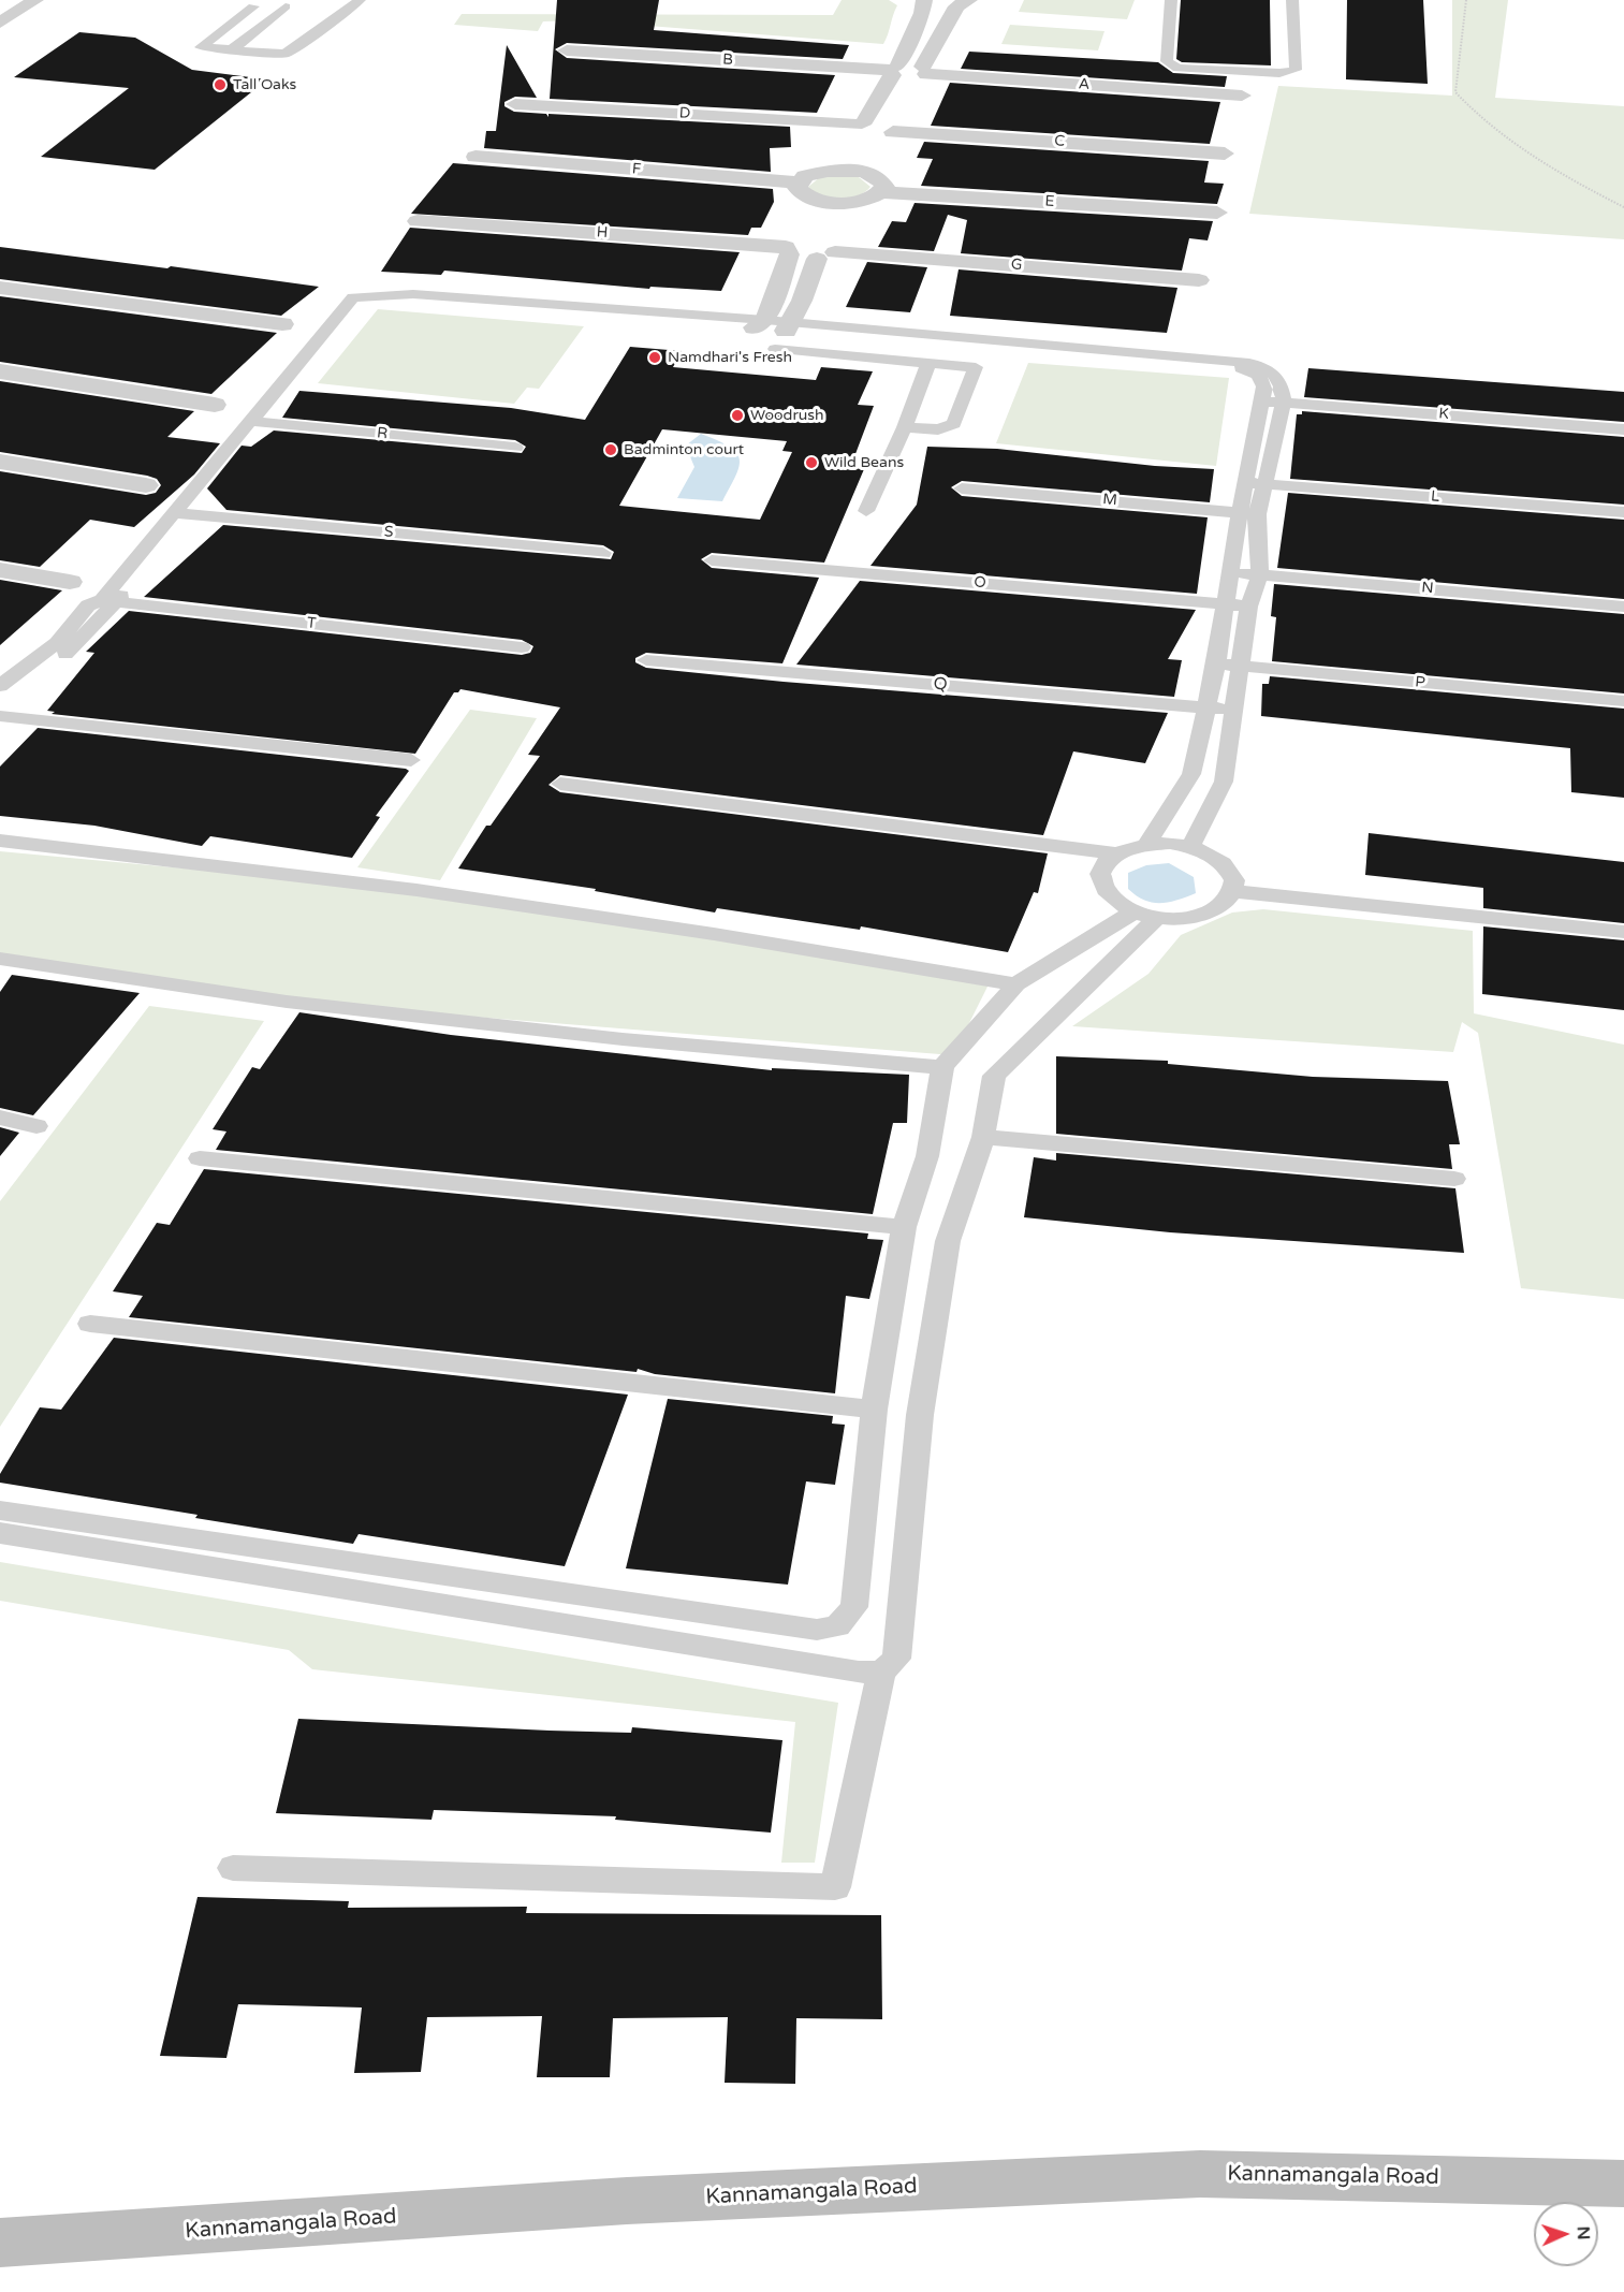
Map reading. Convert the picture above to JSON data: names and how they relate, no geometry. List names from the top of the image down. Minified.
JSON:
{"streets":{"main road":["Kannamangala Road"],"street":["B","A","D","C","F","E","H","G"],"lane":["K","R","L","M","S","O","N","T","P","Q"]},"crossings":[["B","A"],["D","C"],["H","G"]],"places":["Tall Oaks","Namdhari's Fresh","Woodrush","Badminton court","Wild Beans"],"north":"right"}
